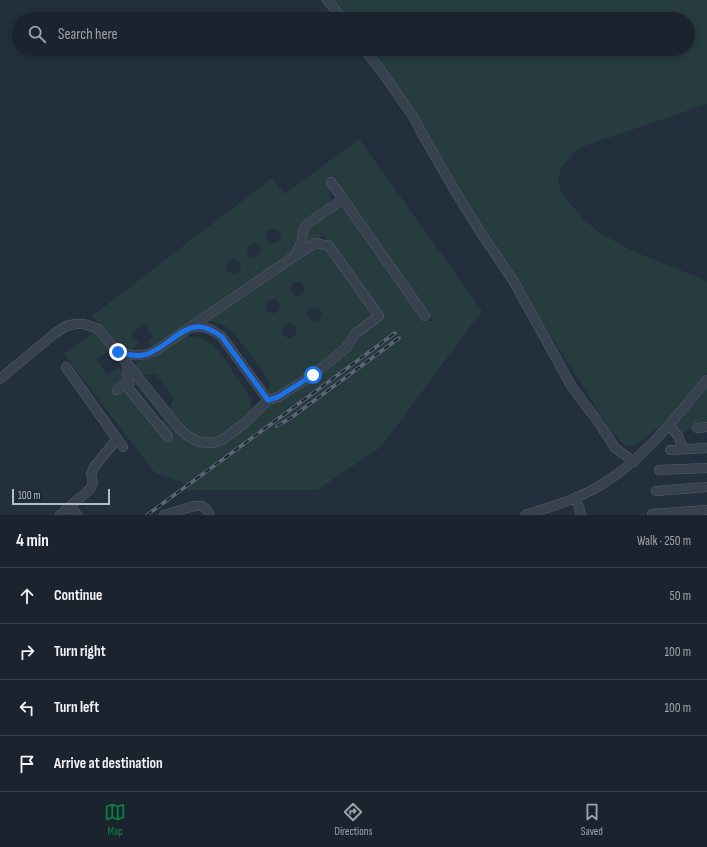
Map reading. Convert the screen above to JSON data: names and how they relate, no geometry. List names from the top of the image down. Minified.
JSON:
{"scale_bar":"100 m","page":{"search":"Search here","scale":"100 m","heading":["4 min","Walk · 250 m"],"list":[["Continue","50 m"],["Turn right","100 m"],["Turn left","100 m"],"Arrive at destination"],"nav":["Map","Directions","Saved"]}}
